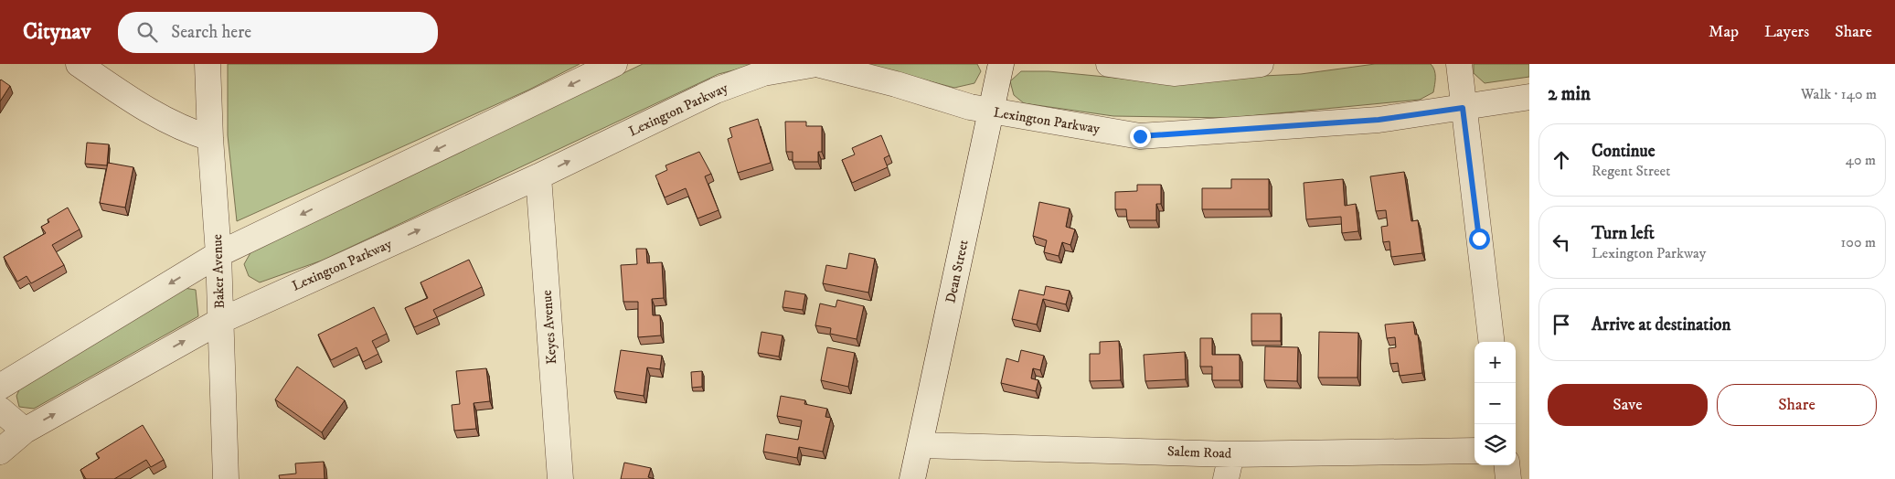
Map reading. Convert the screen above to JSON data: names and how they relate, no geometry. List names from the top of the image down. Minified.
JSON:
{"streets":{"street":["Lexington Parkway","Baker Avenue","Dean Street","Keyes Avenue","Salem Road"]},"crossings":[["Lexington Parkway","Baker Avenue"],["Lexington Parkway","Dean Street"],["Lexington Parkway","Keyes Avenue"],["Dean Street","Salem Road"]],"page":{"header":"Citynav","search":"Search here","nav":["Map","Layers","Share"],"heading":["2 min","Walk · 140 m"],"list":[["Continue","Regent Street","40 m"],["Turn left","Lexington Parkway","100 m"],"Arrive at destination"],"map_buttons":["+","−"],"buttons":["Save","Share"]}}
